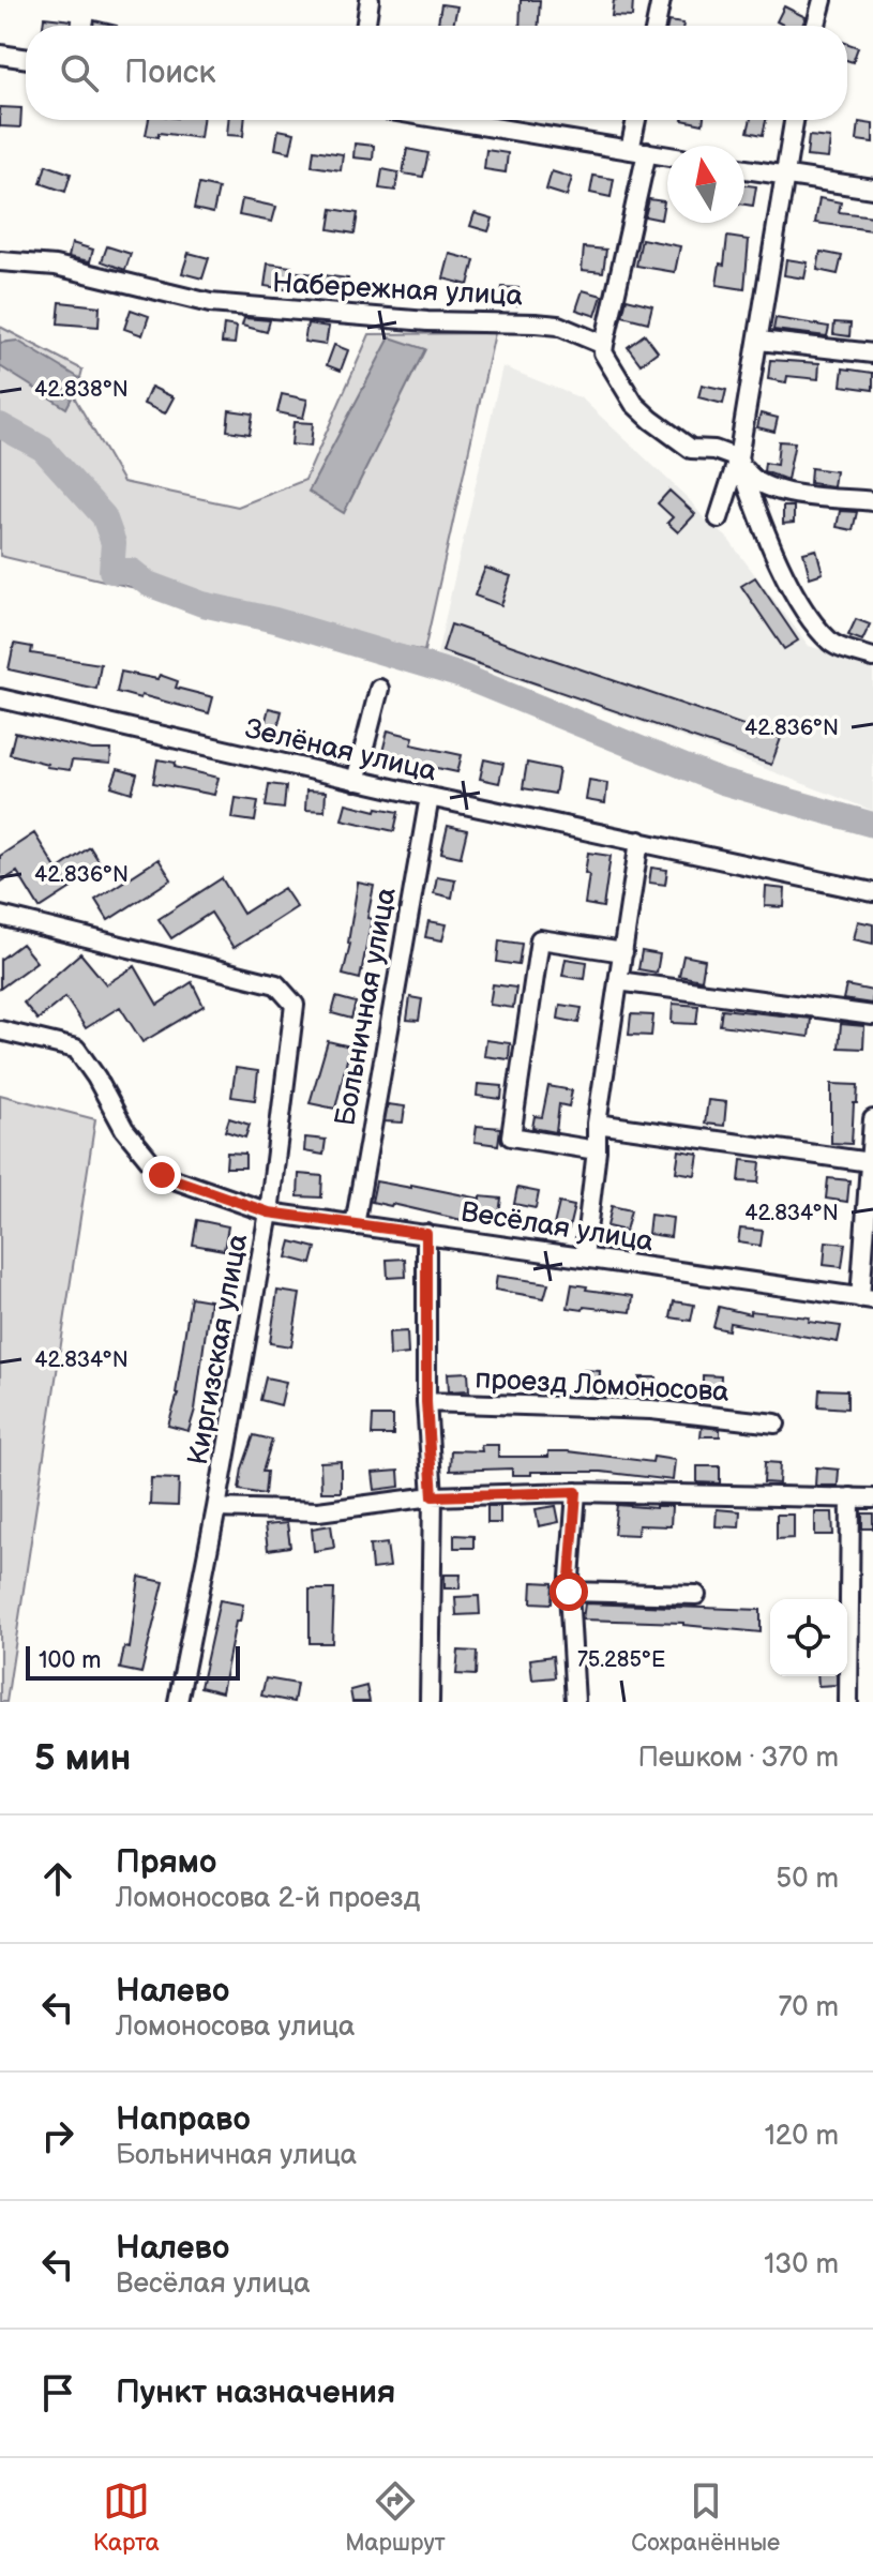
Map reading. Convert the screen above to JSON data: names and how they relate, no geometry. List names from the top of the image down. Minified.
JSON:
{"streets":{"street":["Набережная улица","Зелёная улица","Больничная улица","Весёлая улица","Киргизская улица","проезд Ломоносова"]},"crossings":[["Зелёная улица","Больничная улица"],["Больничная улица","Весёлая улица"],["Весёлая улица","Киргизская улица"]],"scale_bar":"100 m","north":"top","page":{"search":"Поиск","scale":"100 m","heading":["5 мин","Пешком · 370 m"],"list":[["Прямо","Ломоносова 2-й проезд","50 m"],["Налево","Ломоносова улица","70 m"],["Направо","Больничная улица","120 m"],["Налево","Весёлая улица","130 m"],"Пункт назначения"],"nav":["Карта","Маршрут","Сохранённые"]},"coordinates":["42.838°N","42.836°N","42.834°N","75.285°E"]}
